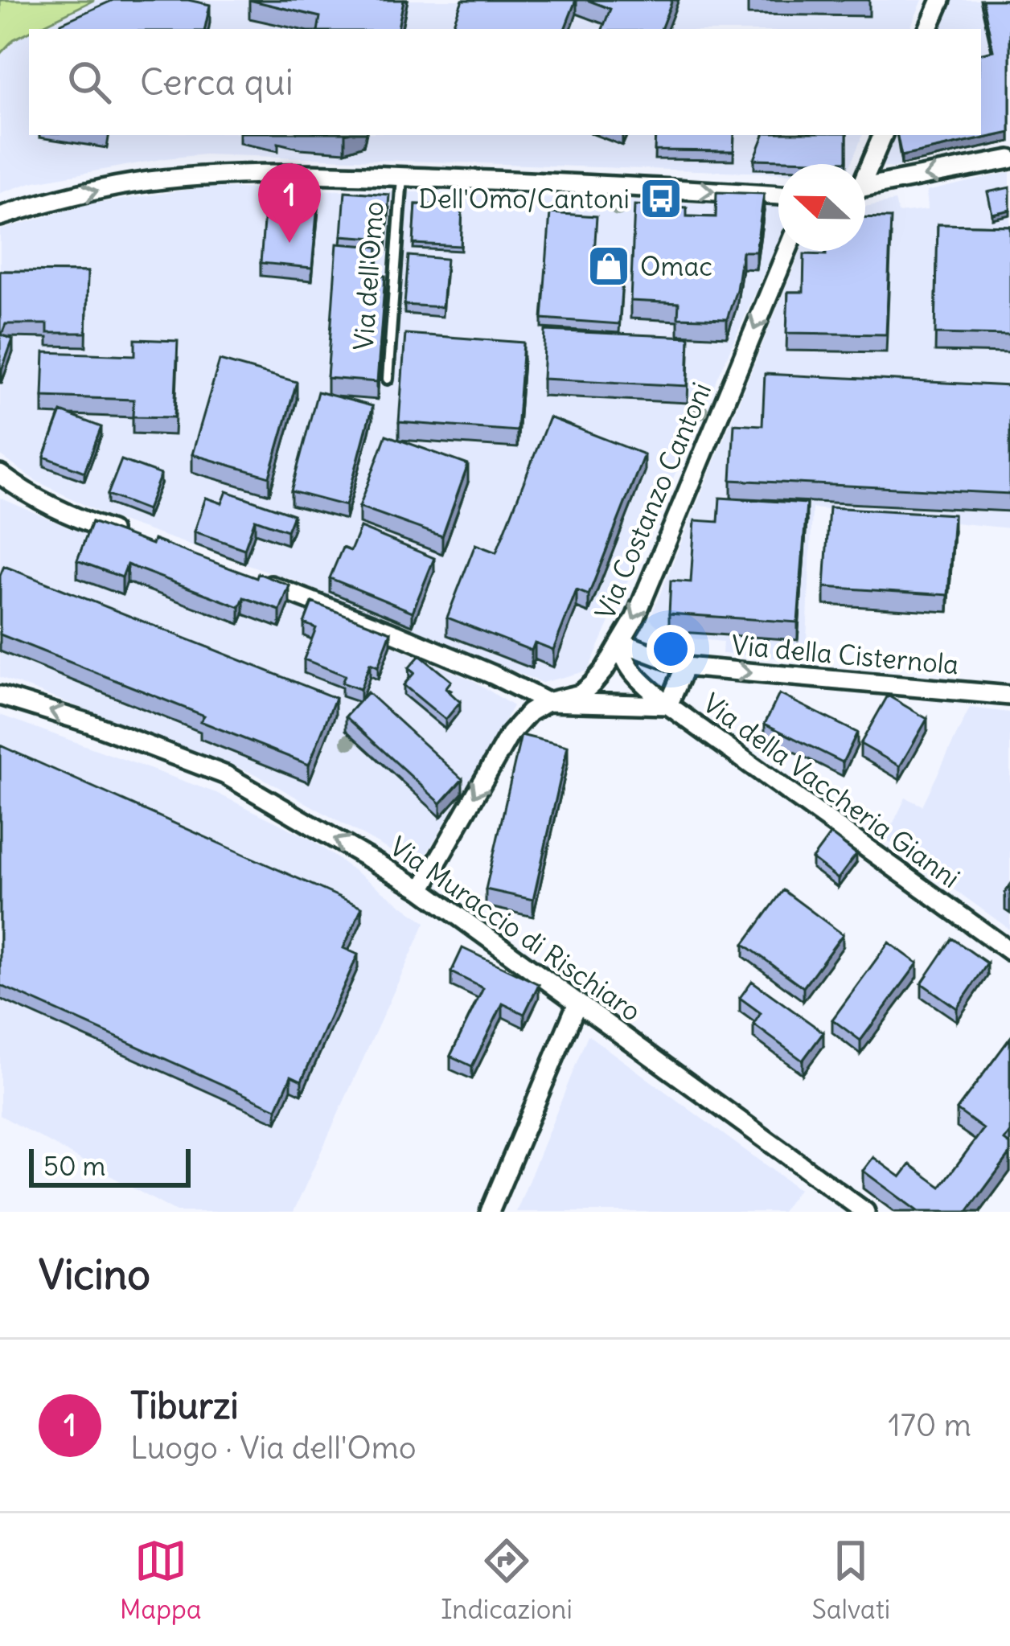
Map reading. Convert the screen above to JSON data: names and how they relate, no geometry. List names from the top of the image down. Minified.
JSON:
{"streets":{"street":["Via dell'Omo","Via Costanzo Cantoni","Via della Cisternola","Via della Vaccheria Gianni","Via Muraccio di Rischiaro"]},"crossings":[["Via Costanzo Cantoni","Via della Cisternola"],["Via Costanzo Cantoni","Via della Vaccheria Gianni"],["Via Costanzo Cantoni","Via Muraccio di Rischiaro"],["Via della Cisternola","Via della Vaccheria Gianni"]],"one_way":["Via dell'Omo","Via Costanzo Cantoni","Via della Cisternola","Via Muraccio di Rischiaro"],"places":{"bus stop":["Dell'Omo/Cantoni"],"shop":["Omac"]},"scale_bar":"50 m","north":"left","page":{"search":"Cerca qui","pins":"1","scale":"50 m","heading":"Vicino","list":[{"mark":"1","name":"Tiburzi","note":"Luogo · Via dell'Omo","value":"170 m"}],"nav":["Mappa","Indicazioni","Salvati"]}}
